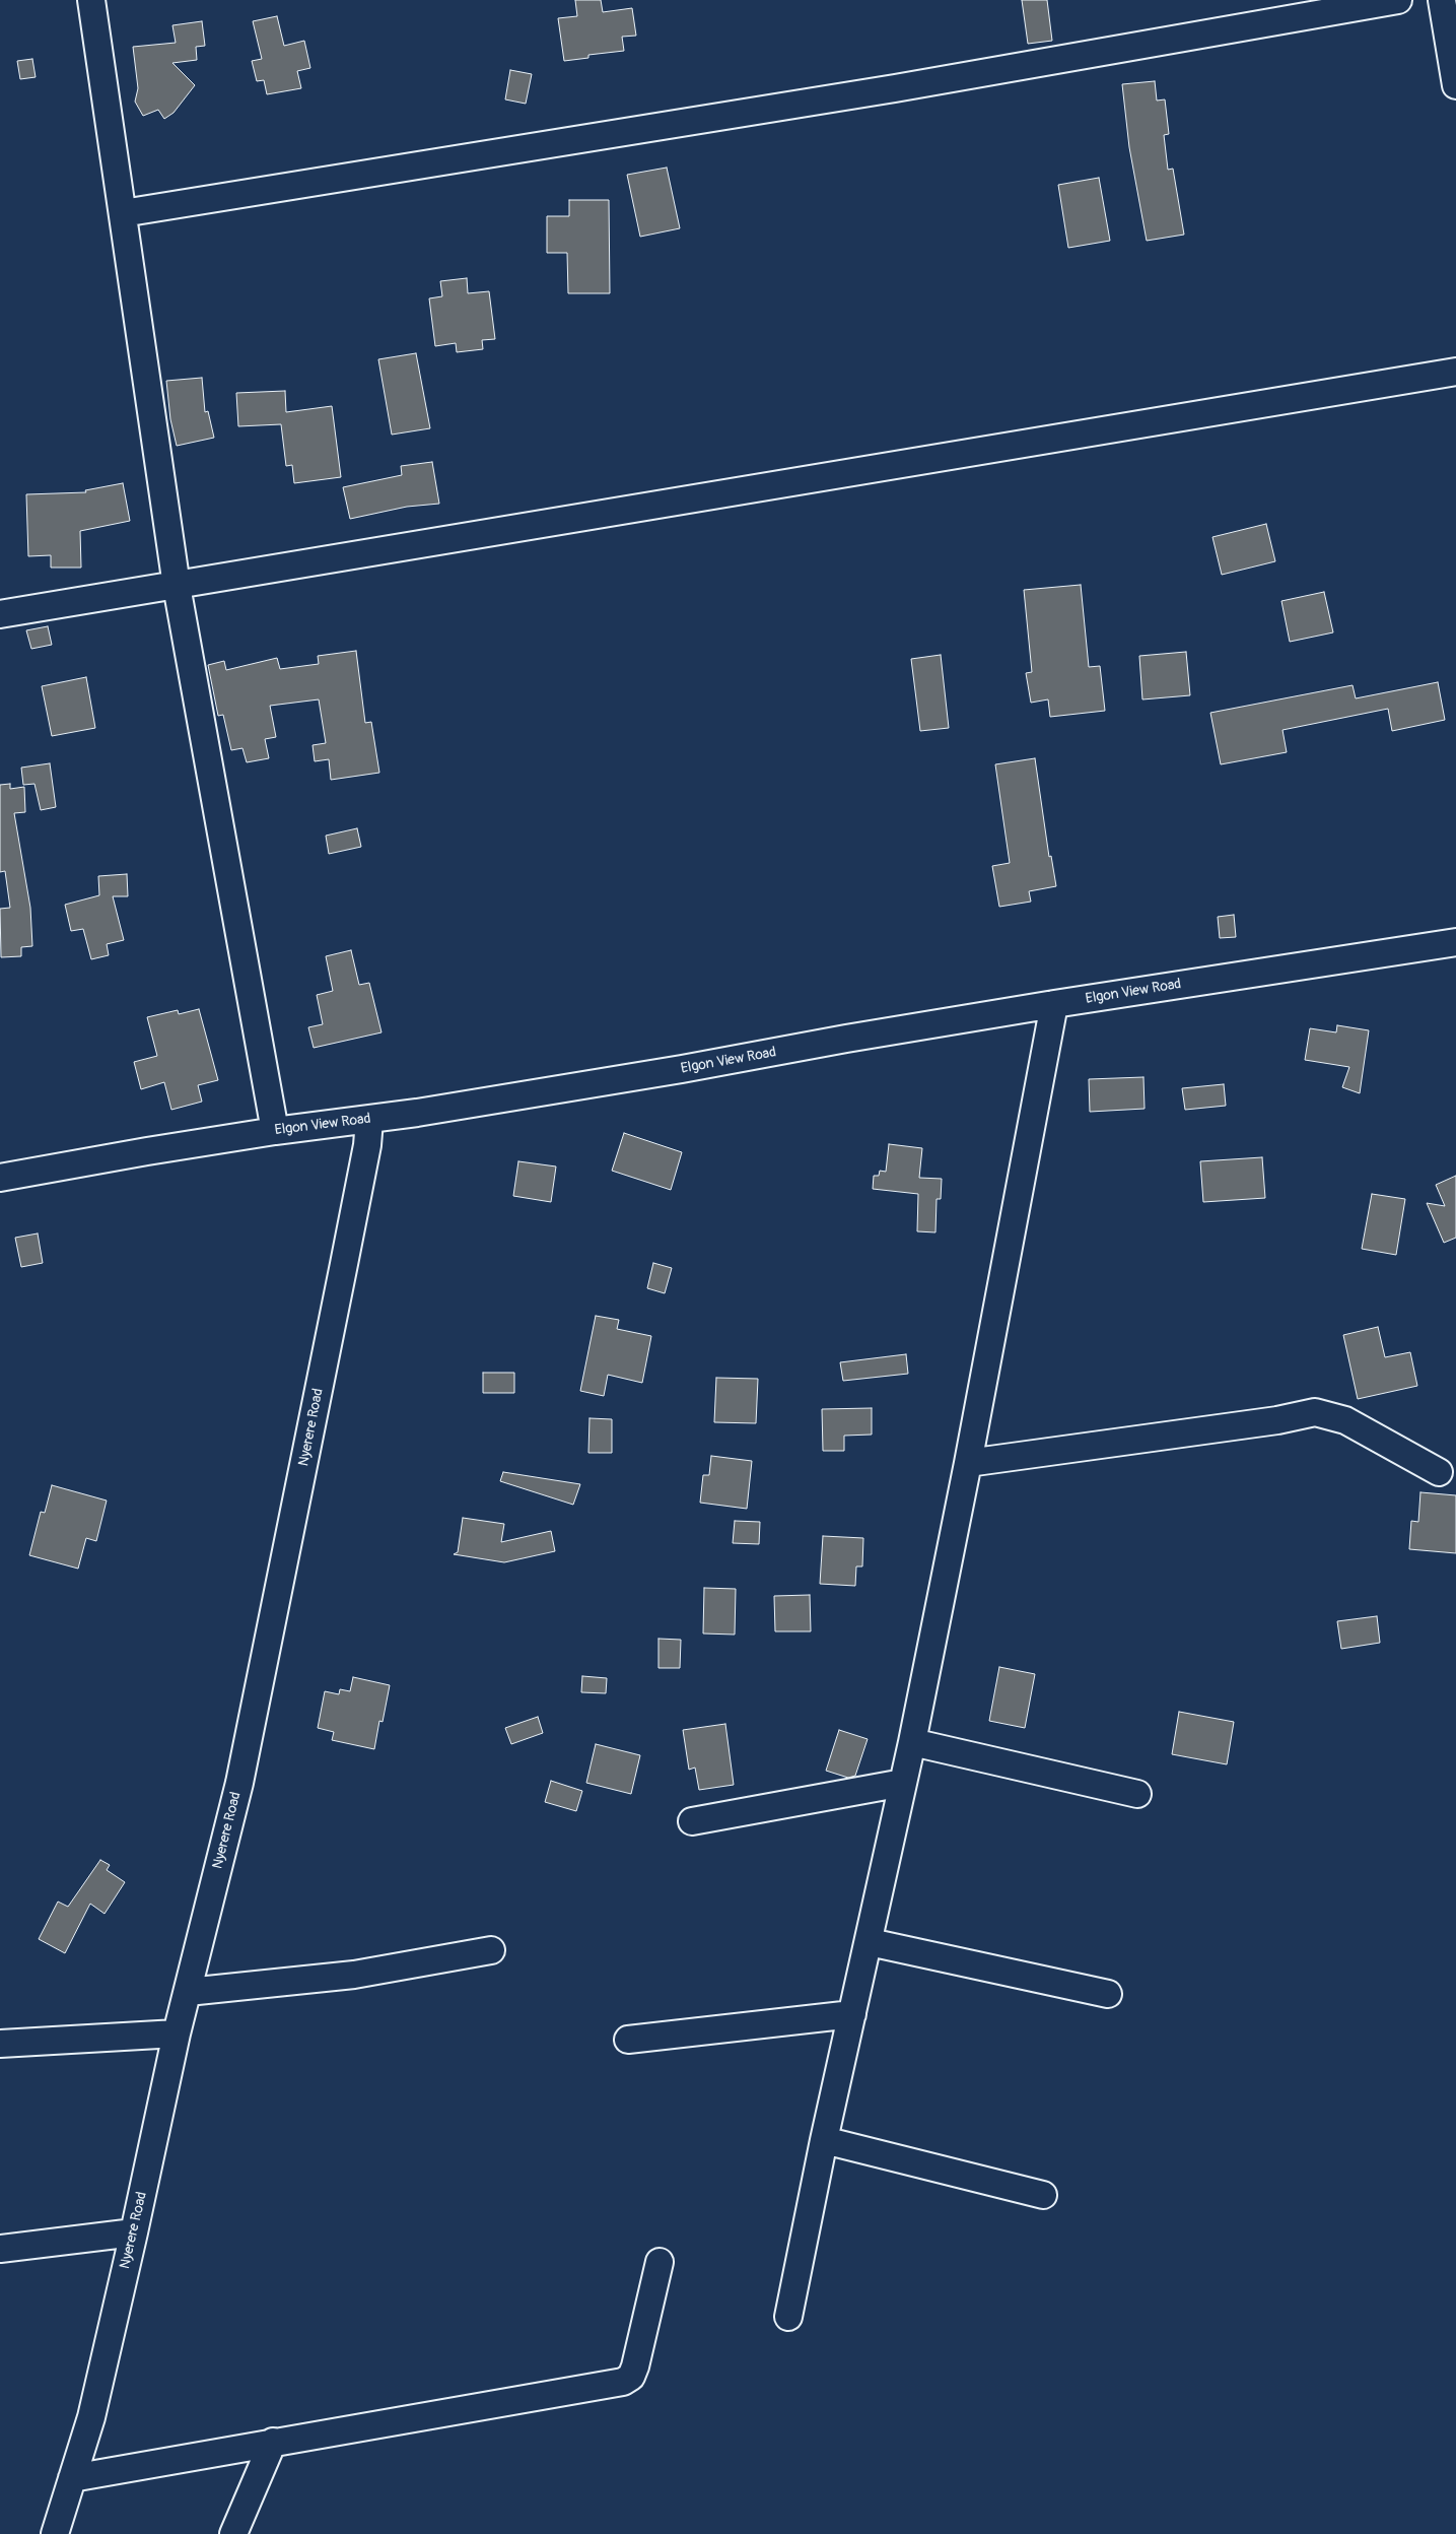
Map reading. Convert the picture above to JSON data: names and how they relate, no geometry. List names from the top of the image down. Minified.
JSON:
{"streets":{"street":["Elgon View Road","Nyerere Road"]},"crossings":[["Elgon View Road","Nyerere Road"]]}
